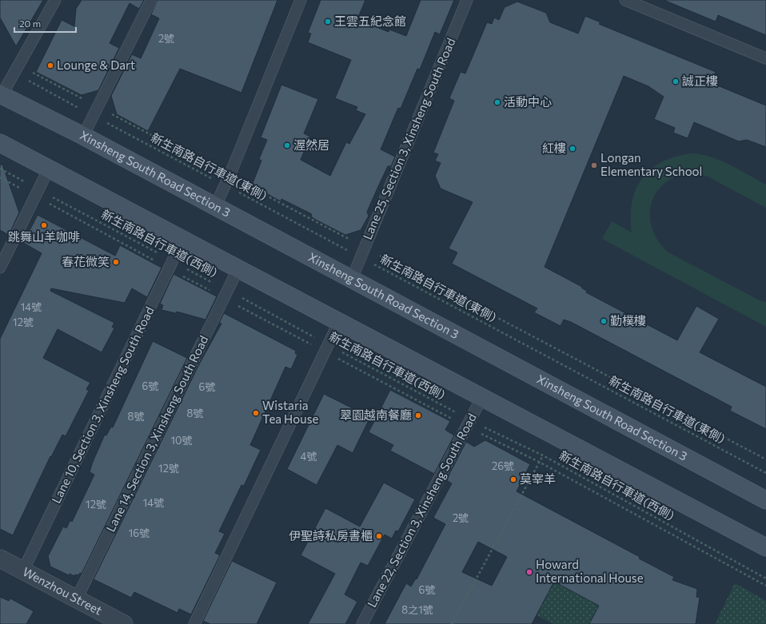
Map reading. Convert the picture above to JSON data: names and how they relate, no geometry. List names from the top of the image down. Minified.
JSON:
{"streets":{"main road":["Xinsheng South Road Section 3"],"street":["Wenzhou Street"],"lane":["Lane 25, Section 3, Xinsheng South Road","Lane 10, Section 3, Xinsheng South Road","Lane 14, Section 3, Xinsheng South Road","Lane 22, Section 3, Xinsheng South Road"],"path":["新生南路自行車道(東側)","新生南路自行車道(西側)"]},"crossings":[["Lane 25, Section 3, Xinsheng South Road","新生南路自行車道(東側)"],["Lane 25, Section 3, Xinsheng South Road","Xinsheng South Road Section 3"],["新生南路自行車道(西側)","Lane 10, Section 3, Xinsheng South Road"],["新生南路自行車道(西側)","Lane 14, Section 3, Xinsheng South Road"],["新生南路自行車道(西側)","Lane 22, Section 3, Xinsheng South Road"],["Lane 10, Section 3, Xinsheng South Road","Wenzhou Street"],["Lane 14, Section 3, Xinsheng South Road","Wenzhou Street"]],"places":["王雲五紀念館","Lounge & Dart","誠正樓","活動中心","渥然居","紅樓","Longan Elementary School","跳舞山羊咖啡","春花微笑","勤樸樓","Wistaria Tea House","翠園越南餐廳","莫宰羊","伊聖詩私房書櫃","Howard International House"],"house_numbers":["2號","14號","12號","6號","6號","8號","8號","10號","4號","26號","12號","14號","12號","2號","16號","6號","8之1號"],"scale_bar":"20 m"}
